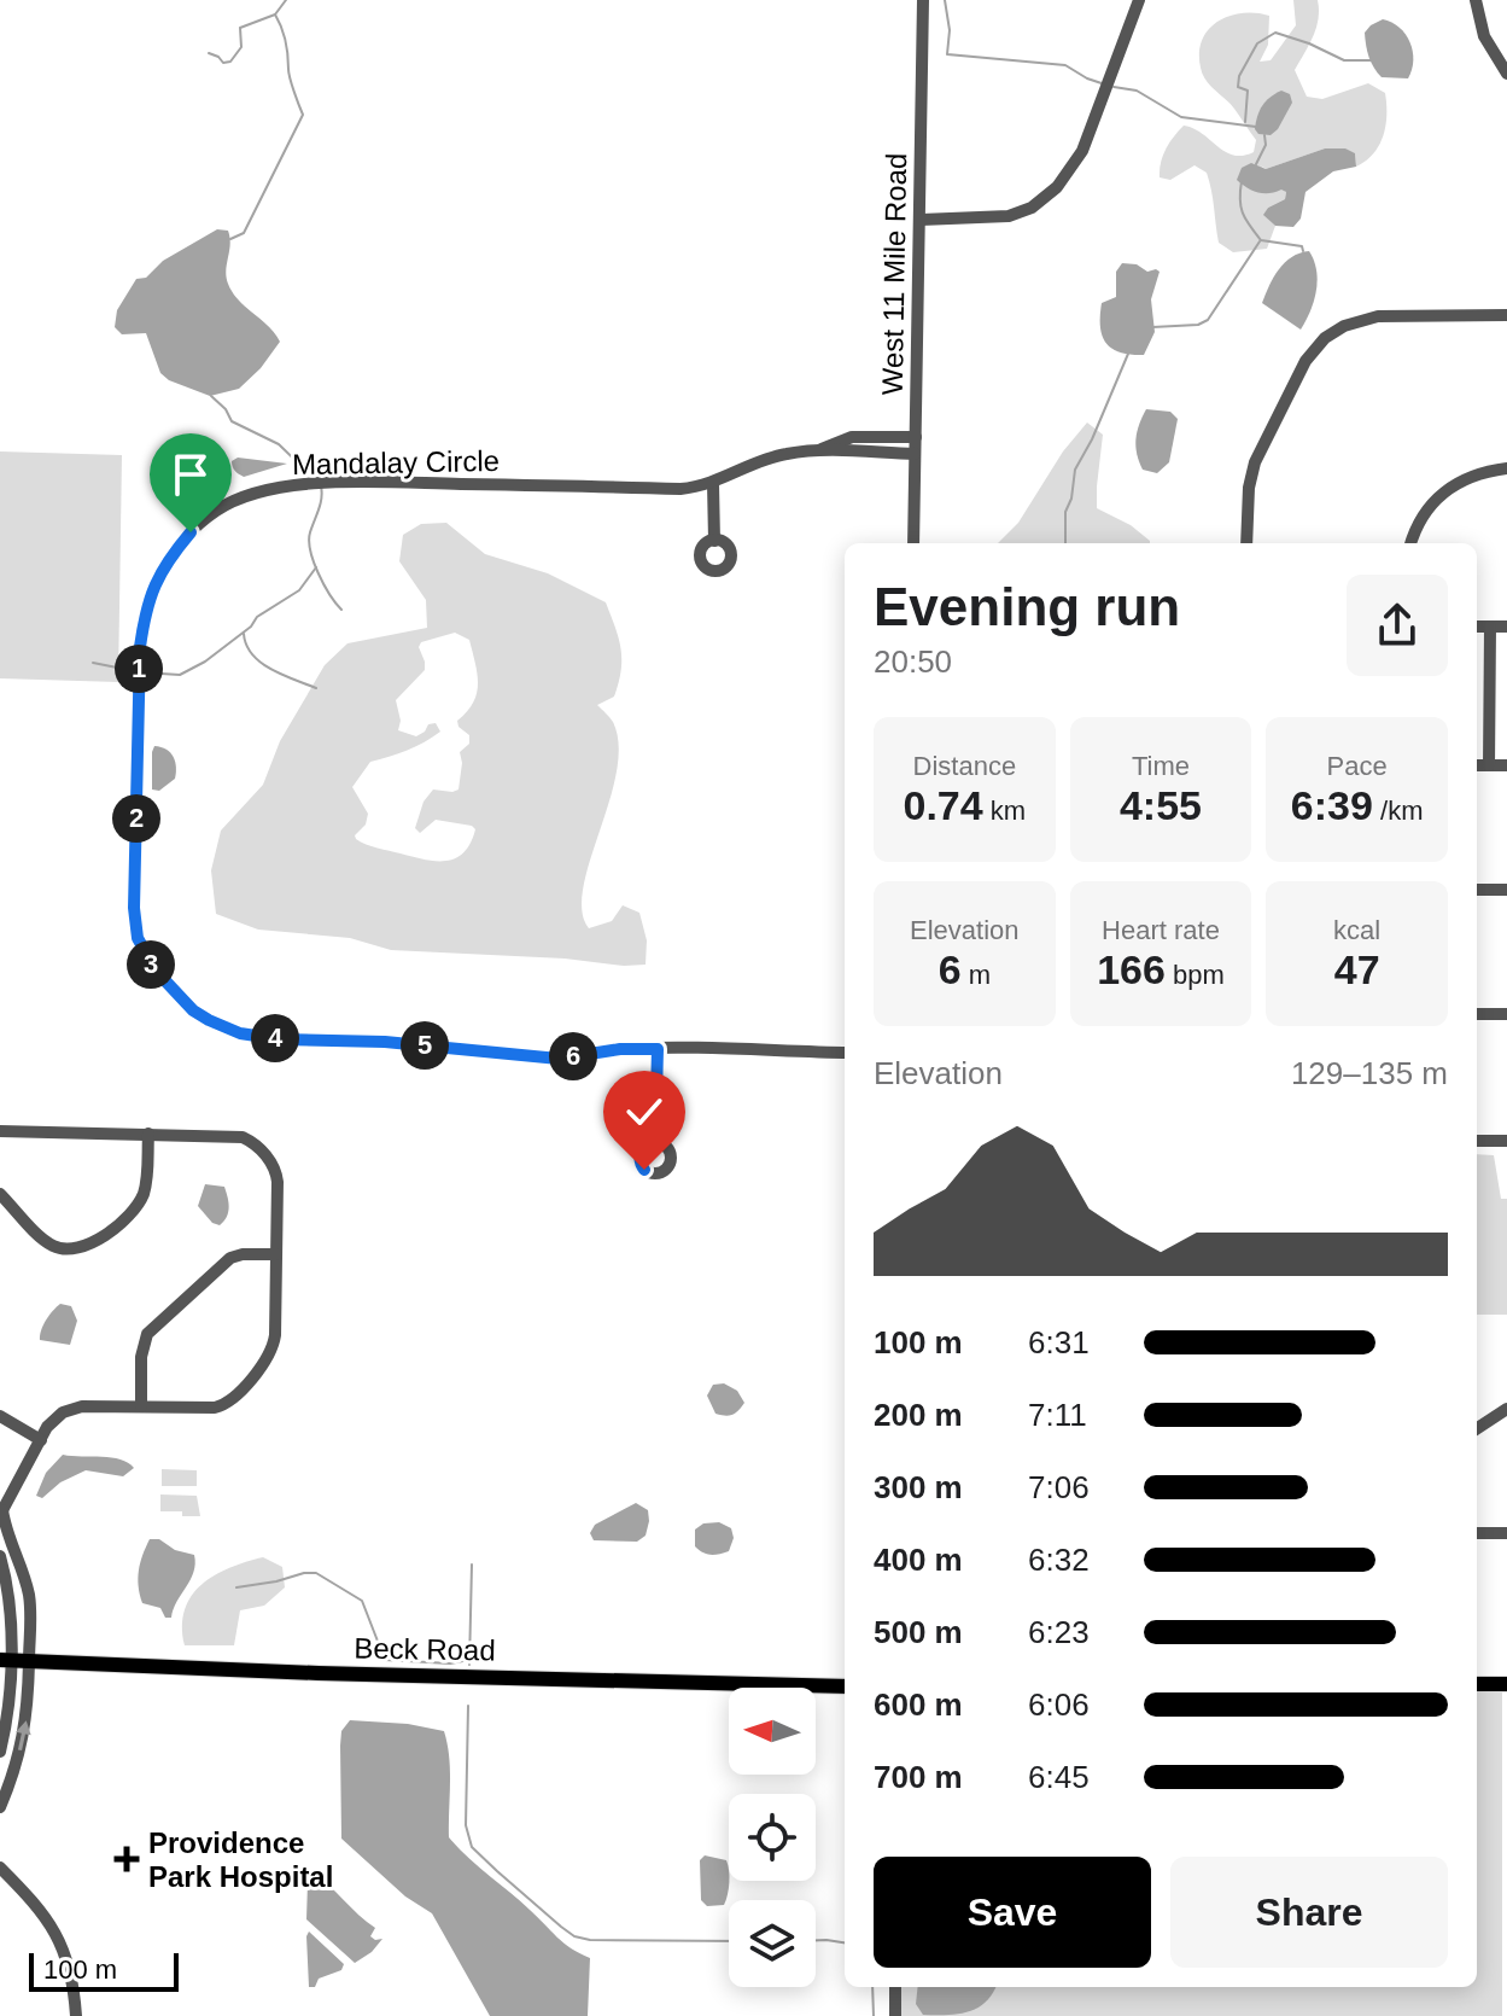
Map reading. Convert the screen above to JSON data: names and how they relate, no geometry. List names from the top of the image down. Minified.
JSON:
{"streets":{"main road":["Beck Road"],"street":["West 11 Mile Road","Mandalay Circle"]},"crossings":[["West 11 Mile Road","Mandalay Circle"]],"places":{"health":["Providence Park Hospital"]},"scale_bar":"100 m","north":"left","page":{"heading":["Evening run","20:50"],"pins":["1","2","3","4","5","6"],"stats":[["Distance","0.74 km"],["Time","4:55"],["Pace","6:39 /km"],["Elevation","6 m"],["Heart rate","166 bpm"],["kcal","47"]],"chart":["Elevation","129–135 m"],"list":[{"name":"100 m","note":"6:31"},{"name":"200 m","note":"7:11"},{"name":"300 m","note":"7:06"},{"name":"400 m","note":"6:32"},{"name":"500 m","note":"6:23"},{"name":"600 m","note":"6:06"},{"name":"700 m","note":"6:45"}],"buttons":["Save","Share"],"scale":"100 m"}}
